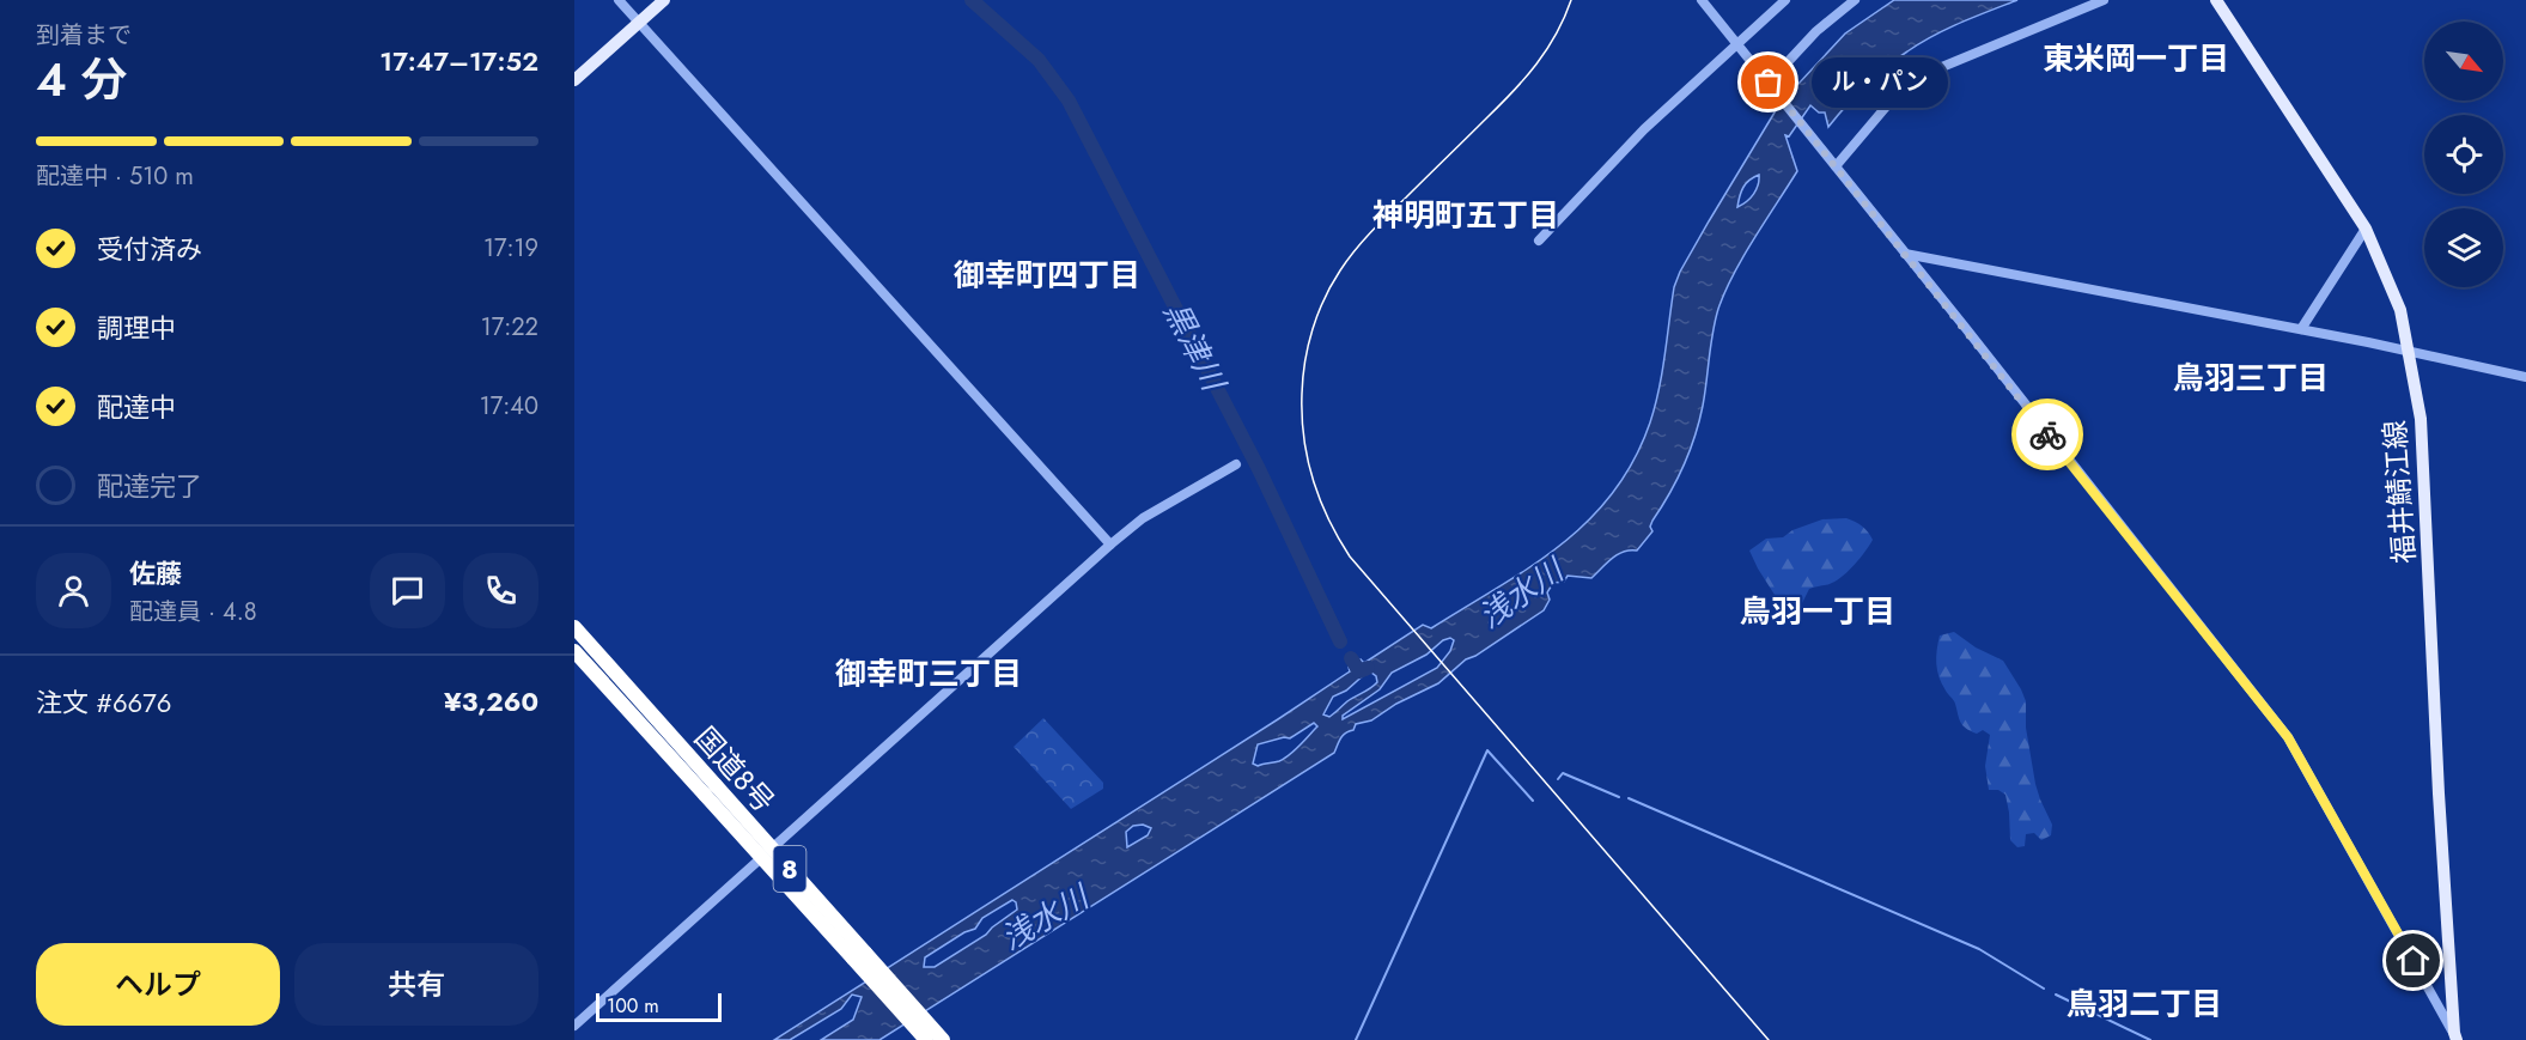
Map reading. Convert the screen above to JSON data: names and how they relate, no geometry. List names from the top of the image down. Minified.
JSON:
{"streets":{"highway":["国道8号","8"],"main road":["福井鯖江線"]},"districts":["東米岡一丁目","神明町五丁目","御幸町四丁目","鳥羽三丁目","鳥羽一丁目","御幸町三丁目","鳥羽二丁目"],"water":["黒津川","浅水川"],"places":["ル・パン"],"scale_bar":"100 m","north":"bottom right","page":{"heading":["4 分","到着まで","17:47–17:52"],"panel":["佐藤","配達員 · 4.8","注文 #6676","¥3,260"],"bubble":"ル・パン","bar":"配達中 · 510 m","list":[["受付済み","17:19"],["調理中","17:22"],["配達中","17:40"],"配達完了"],"buttons":["ヘルプ","共有"],"scale":"100 m"}}
